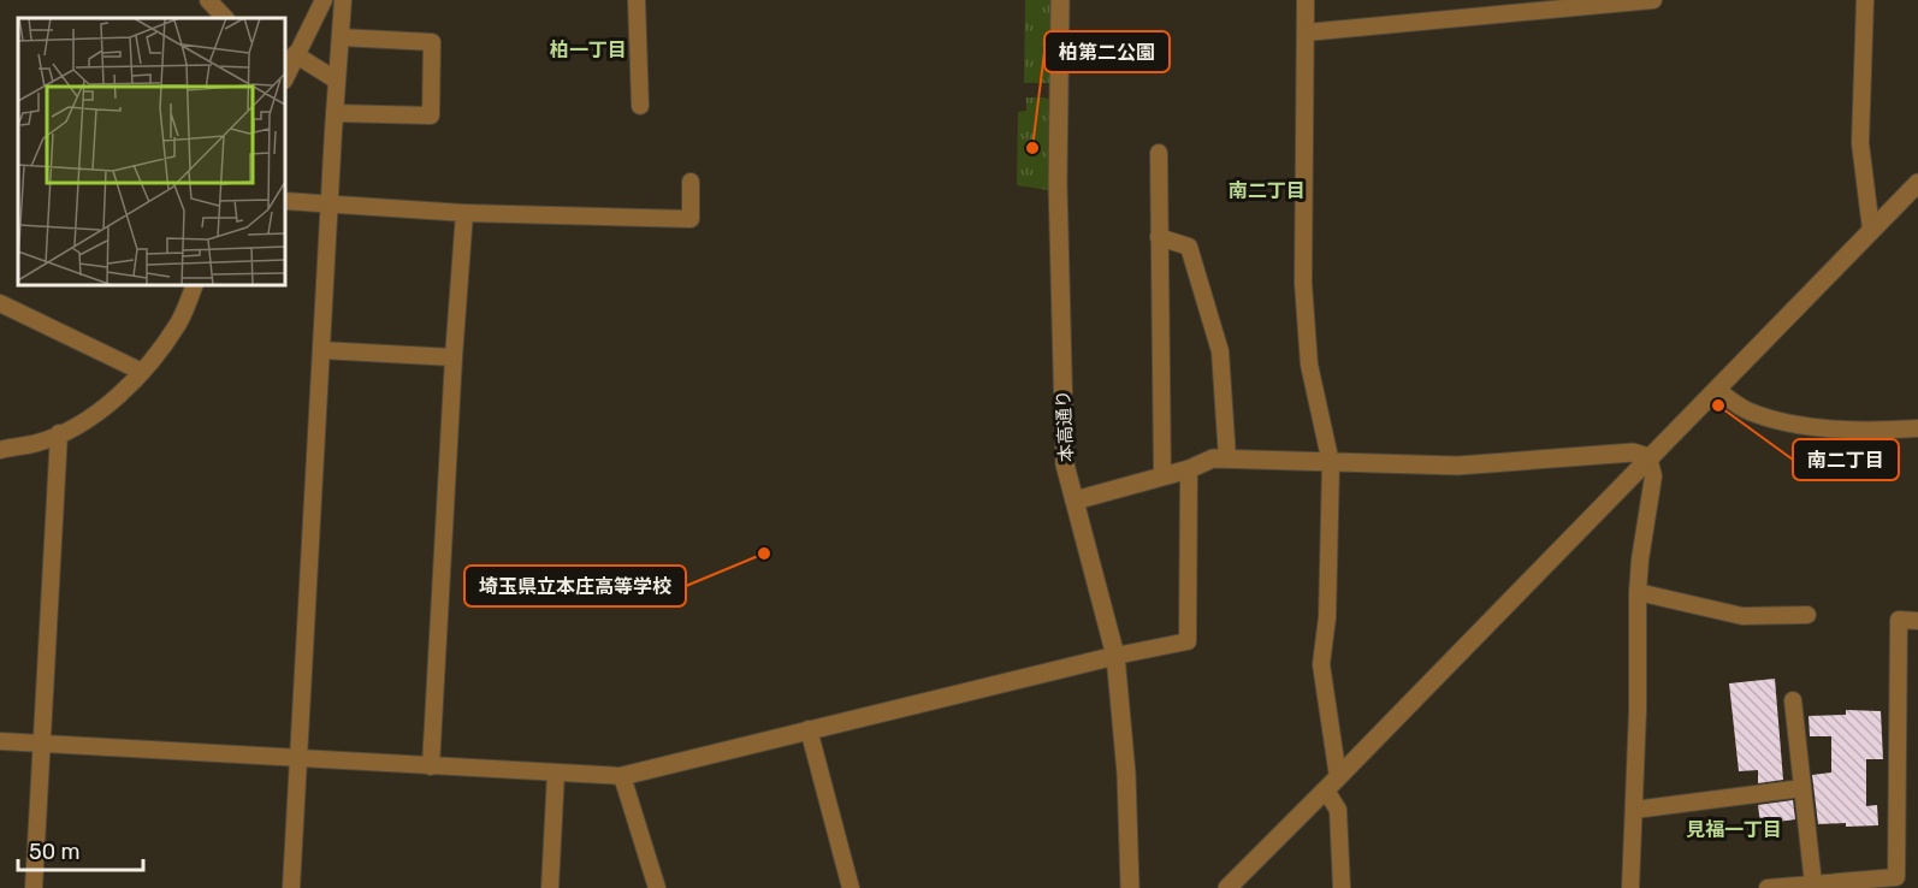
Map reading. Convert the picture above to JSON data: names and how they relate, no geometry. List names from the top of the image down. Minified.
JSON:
{"streets":{"street":["本高通り"]},"districts":["柏一丁目","南二丁目","見福一丁目"],"places":["柏第二公園","南二丁目","埼玉県立本庄高等学校"],"scale_bar":"50 m"}
